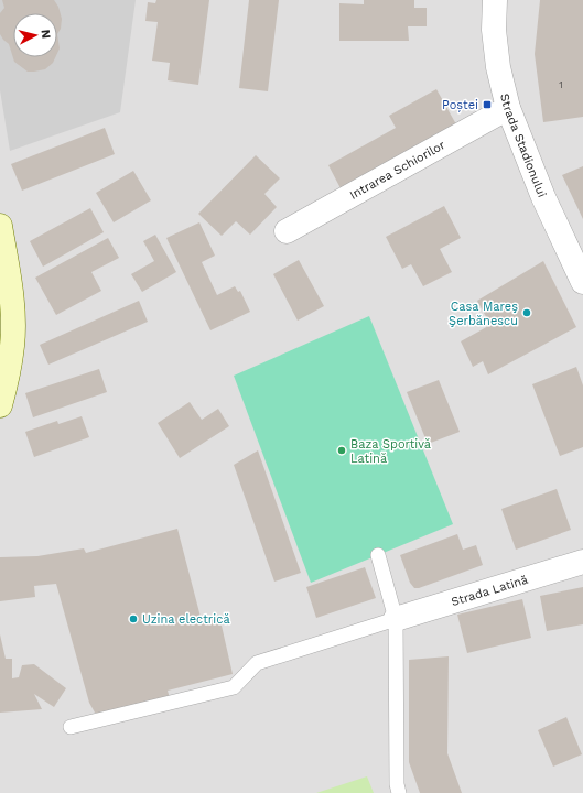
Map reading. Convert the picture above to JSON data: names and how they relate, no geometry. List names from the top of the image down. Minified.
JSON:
{"streets":{"street":["Strada Stadionului","Intrarea Schiorilor","Strada Latină"]},"crossings":[["Strada Stadionului","Intrarea Schiorilor"]],"places":{"transit":["Poștei"],"other":["Casa Mareş Şerbănescu","Baza Sportivă Latină","Uzina electrică"]},"house_numbers":["1"],"north":"right"}
